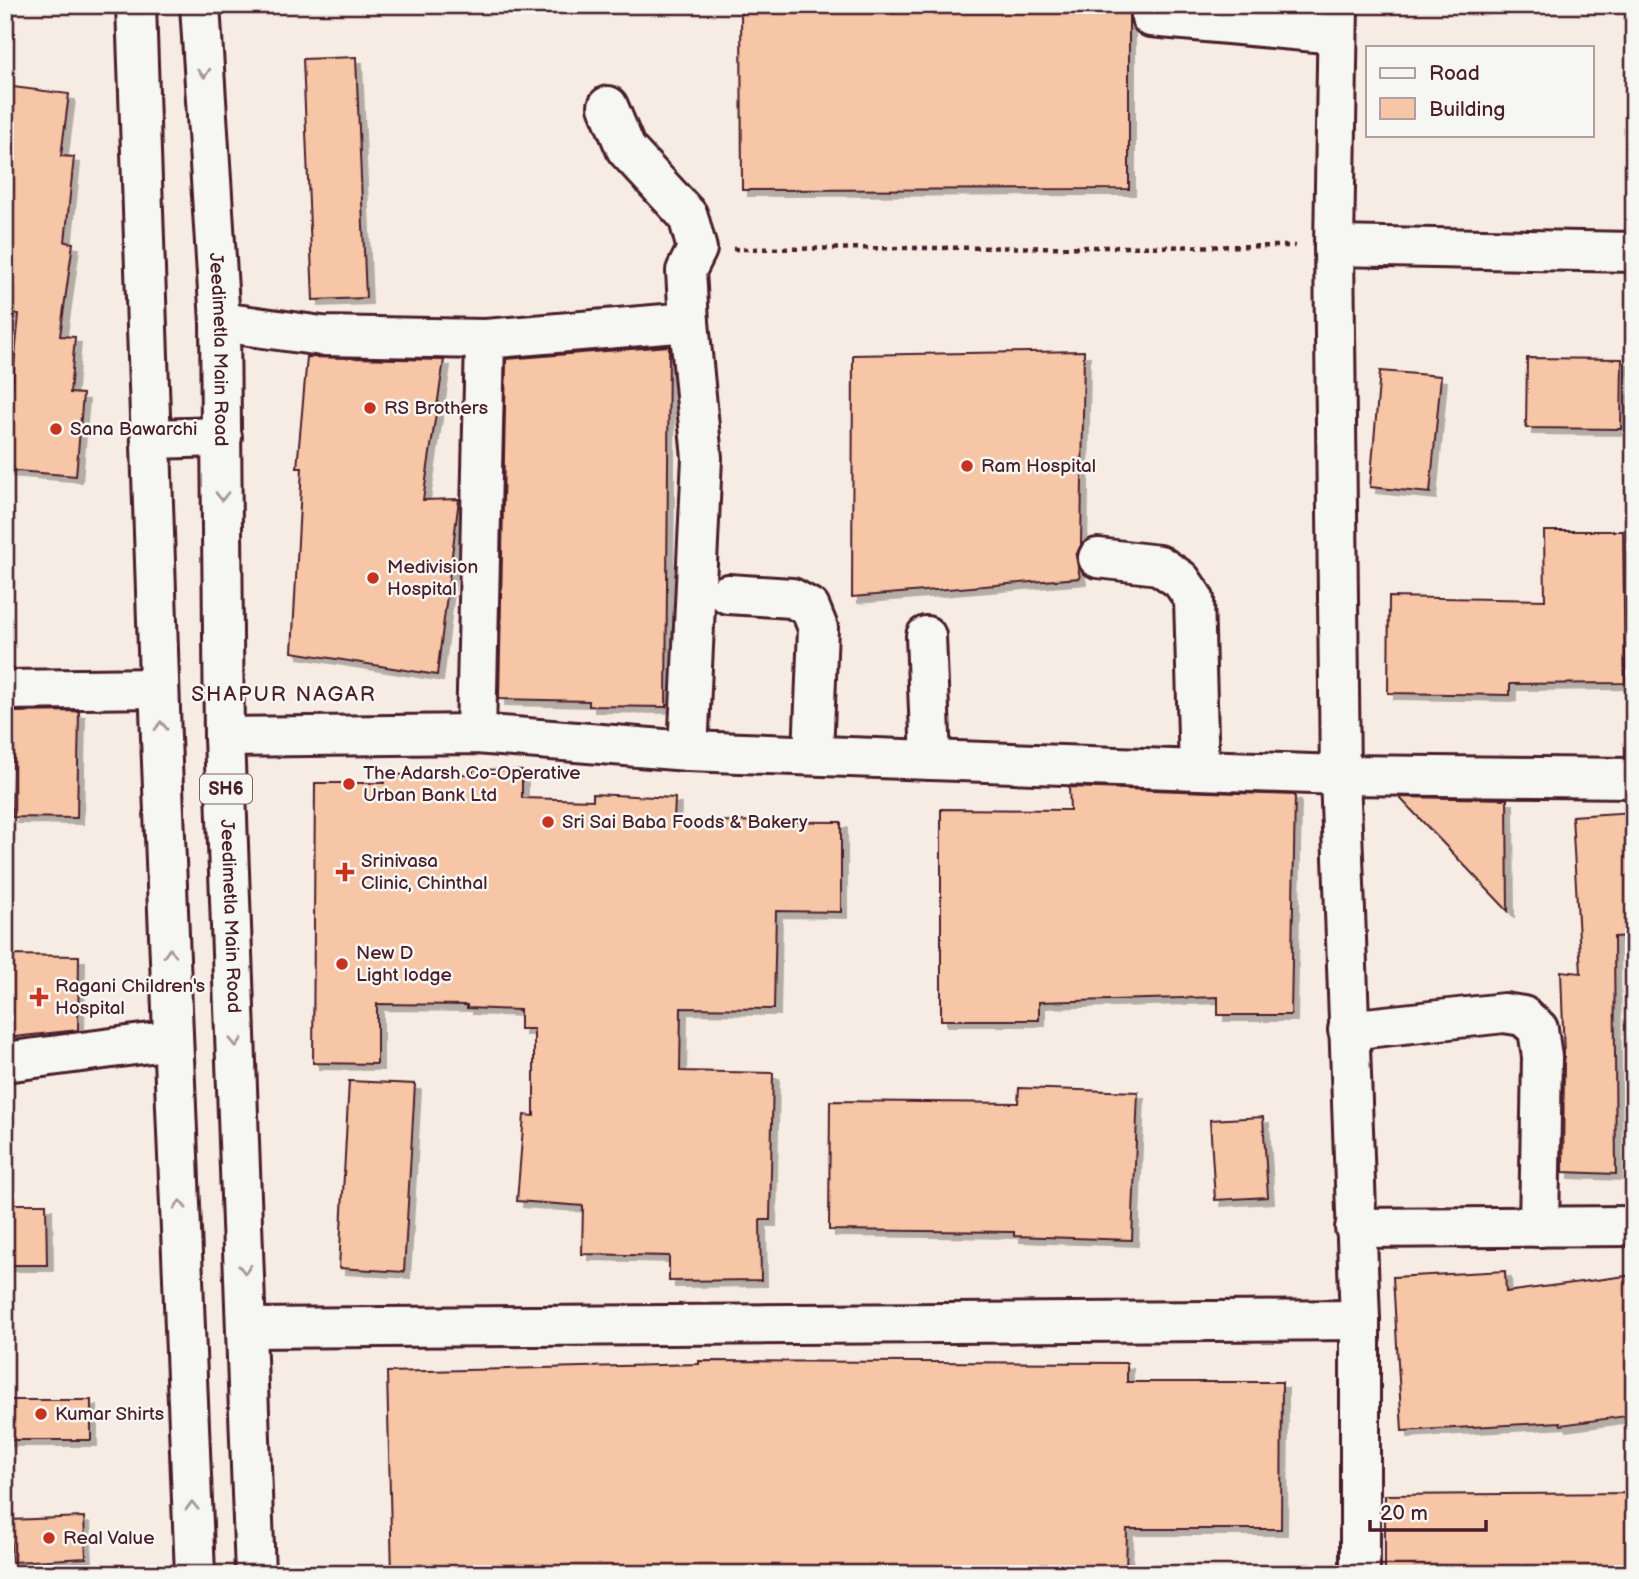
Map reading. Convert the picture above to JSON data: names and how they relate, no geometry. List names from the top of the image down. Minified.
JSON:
{"streets":{"street":["Jeedimetla Main Road","SH6"]},"districts":["SHAPUR NAGAR"],"places":{"other":["RS Brothers","Sana Bawarchi","Ram Hospital","Medivision Hospital","The Adarsh Co-Operative Urban Bank Ltd","Sri Sai Baba Foods & Bakery","New D Light lodge","Kumar Shirts","Real Value"],"health":["Srinivasa Clinic, Chinthal","Ragani Children's Hospital"]},"legend":["Road","Building"],"scale_bar":"20 m"}
